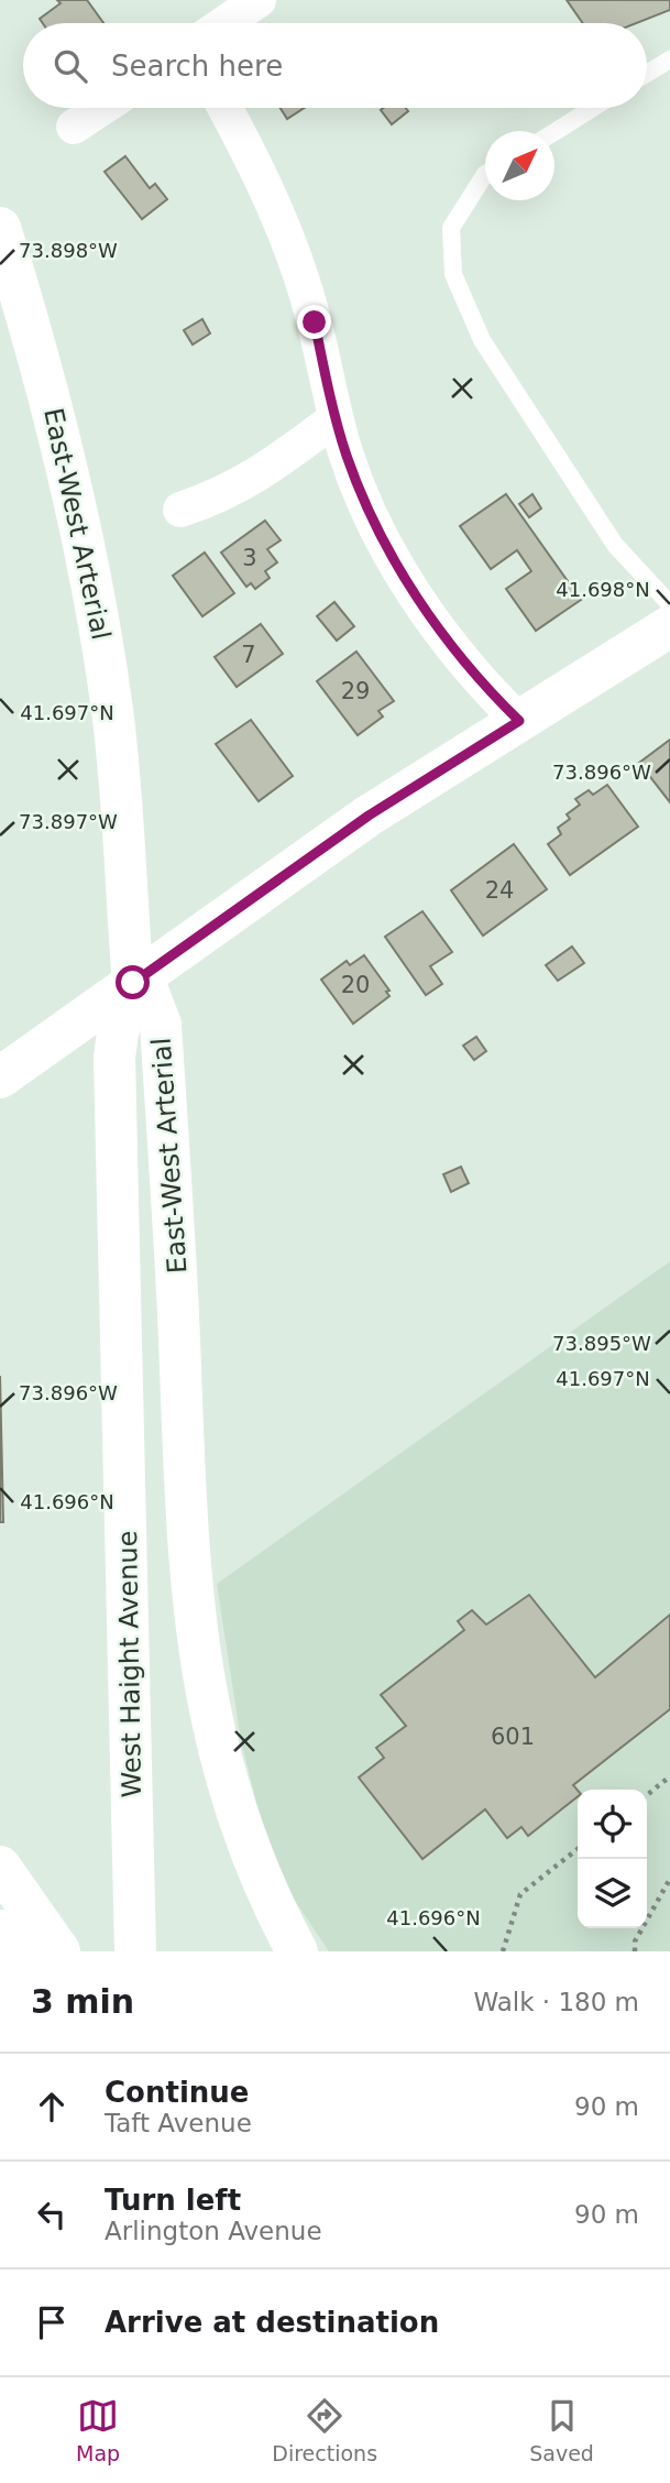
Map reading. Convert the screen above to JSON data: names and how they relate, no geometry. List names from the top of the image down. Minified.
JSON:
{"streets":{"main road":["East-West Arterial","West Haight Avenue"]},"crossings":[["East-West Arterial","West Haight Avenue"]],"house_numbers":["3","7","29","24","20","601"],"north":"top right","page":{"search":"Search here","heading":["3 min","Walk · 180 m"],"list":[["Continue","Taft Avenue","90 m"],["Turn left","Arlington Avenue","90 m"],"Arrive at destination"],"nav":["Map","Directions","Saved"]},"coordinates":["73.898°W","41.698°N","41.697°N","73.896°W","73.897°W","73.895°W","41.696°N"]}
